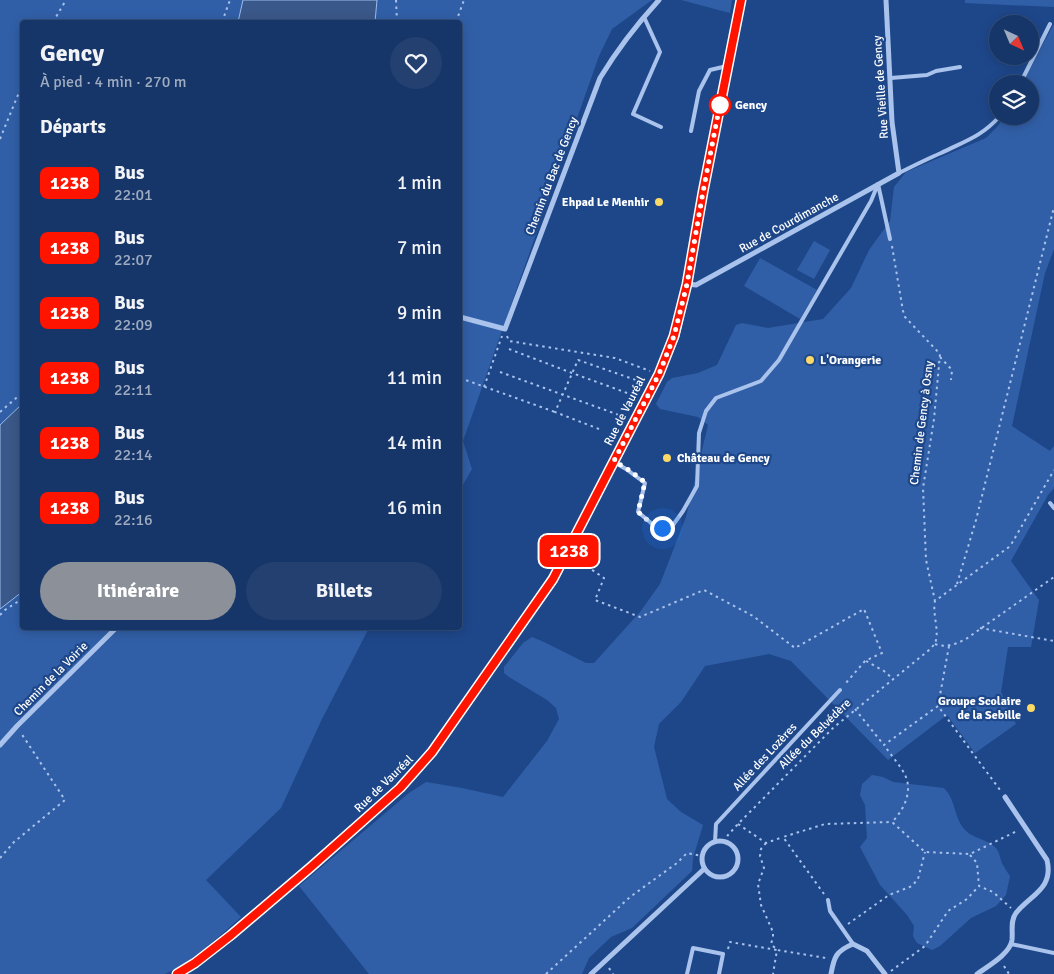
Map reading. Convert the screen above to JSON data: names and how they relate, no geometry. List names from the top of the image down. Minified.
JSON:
{"streets":{"street":["Rue Vieille de Gency","Chemin du Bac de Gency","Rue de Courdimanche","Rue de Vauréal","Chemin de la Voirie"],"lane":["Allée des Lozères"],"path":["Chemin de Gency à Osny","Allée du Belvédère"]},"crossings":[["Rue Vieille de Gency","Rue de Courdimanche"],["Rue de Courdimanche","Rue de Vauréal"],["Allée du Belvédère","Allée des Lozères"]],"places":["Gency","Ehpad Le Menhir","L'Orangerie","Château de Gency","Groupe Scolaire de la Sebille"],"lines":["bus line 1238"],"north":"bottom right","page":{"on_map":"1238","heading":[["Gency","À pied · 4 min · 270 m"],"Départs"],"list":[{"mark":"1238","name":"Bus","note":"22:01","value":"1 min"},{"mark":"1238","name":"Bus","note":"22:07","value":"7 min"},{"mark":"1238","name":"Bus","note":"22:09","value":"9 min"},{"mark":"1238","name":"Bus","note":"22:11","value":"11 min"},{"mark":"1238","name":"Bus","note":"22:14","value":"14 min"},{"mark":"1238","name":"Bus","note":"22:16","value":"16 min"}],"buttons":["Itinéraire","Billets"]}}
